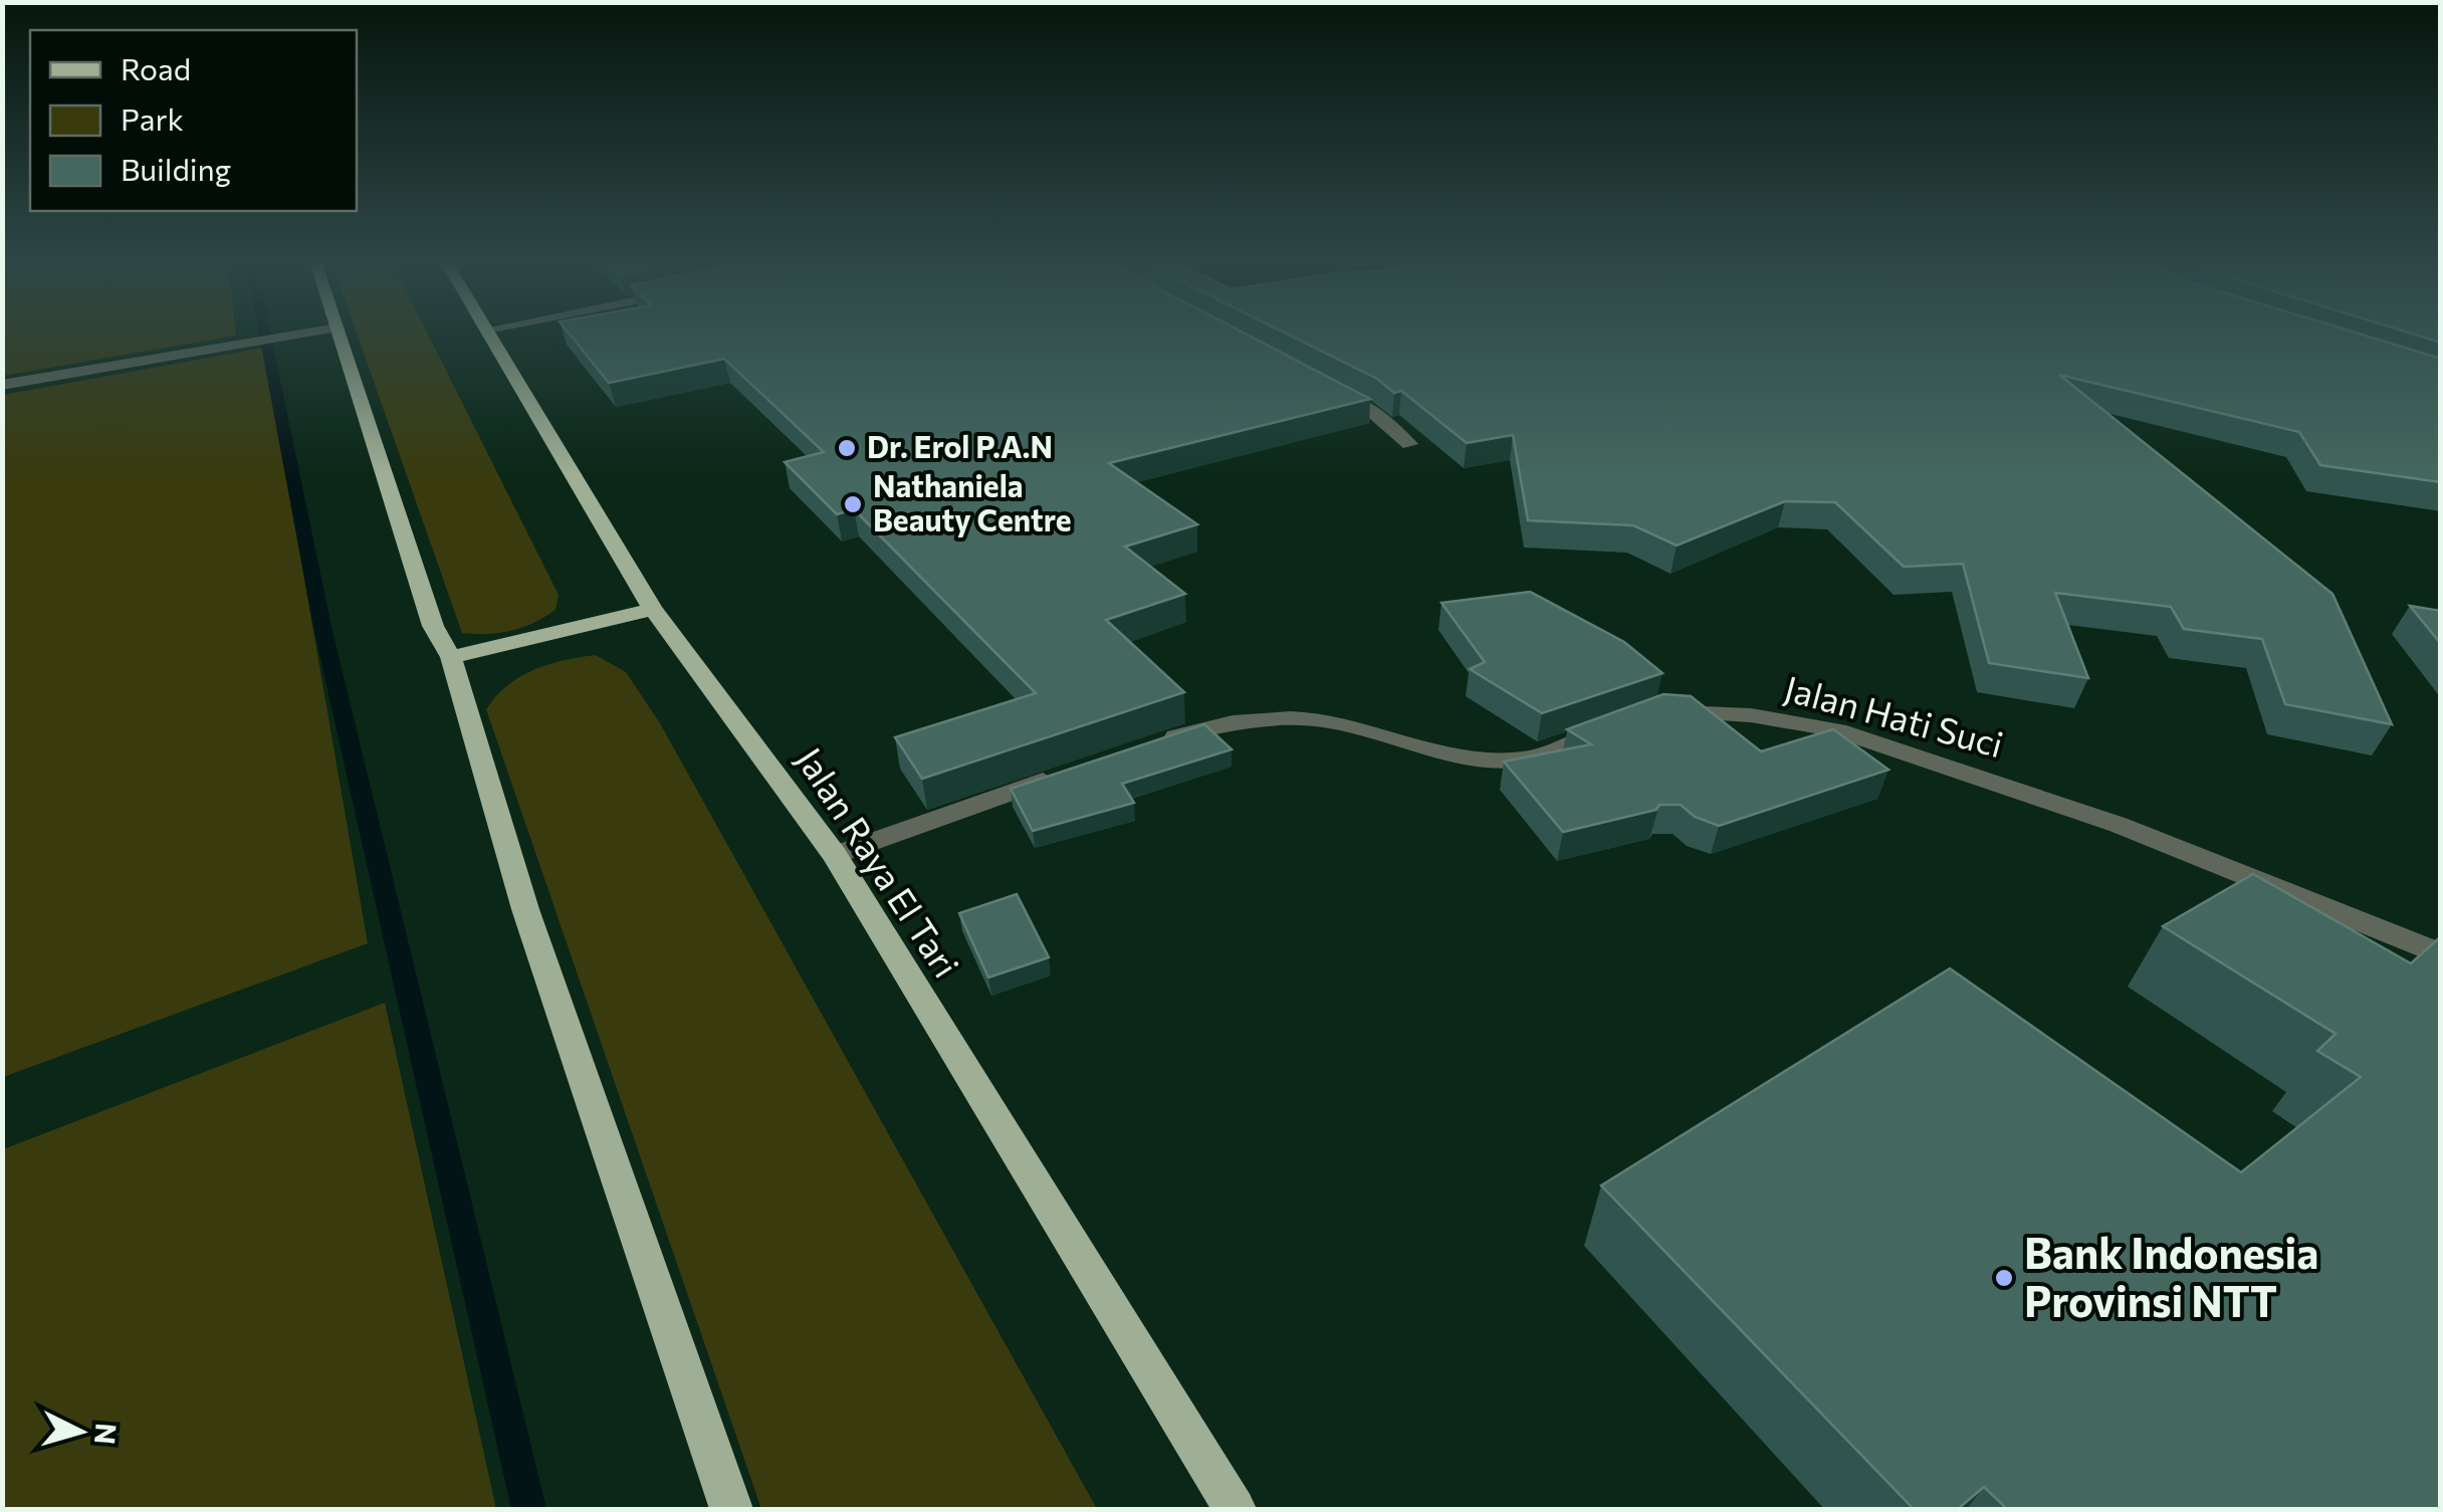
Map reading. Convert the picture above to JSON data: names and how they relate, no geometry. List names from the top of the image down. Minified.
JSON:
{"streets":{"main road":["Jalan Raya El Tari"],"street":["Jalan Hati Suci"]},"places":["Dr. Erol P.A.N","Nathaniela Beauty Centre","Bank Indonesia Provinsi NTT"],"legend":["Road","Park","Building"],"north":"right"}
